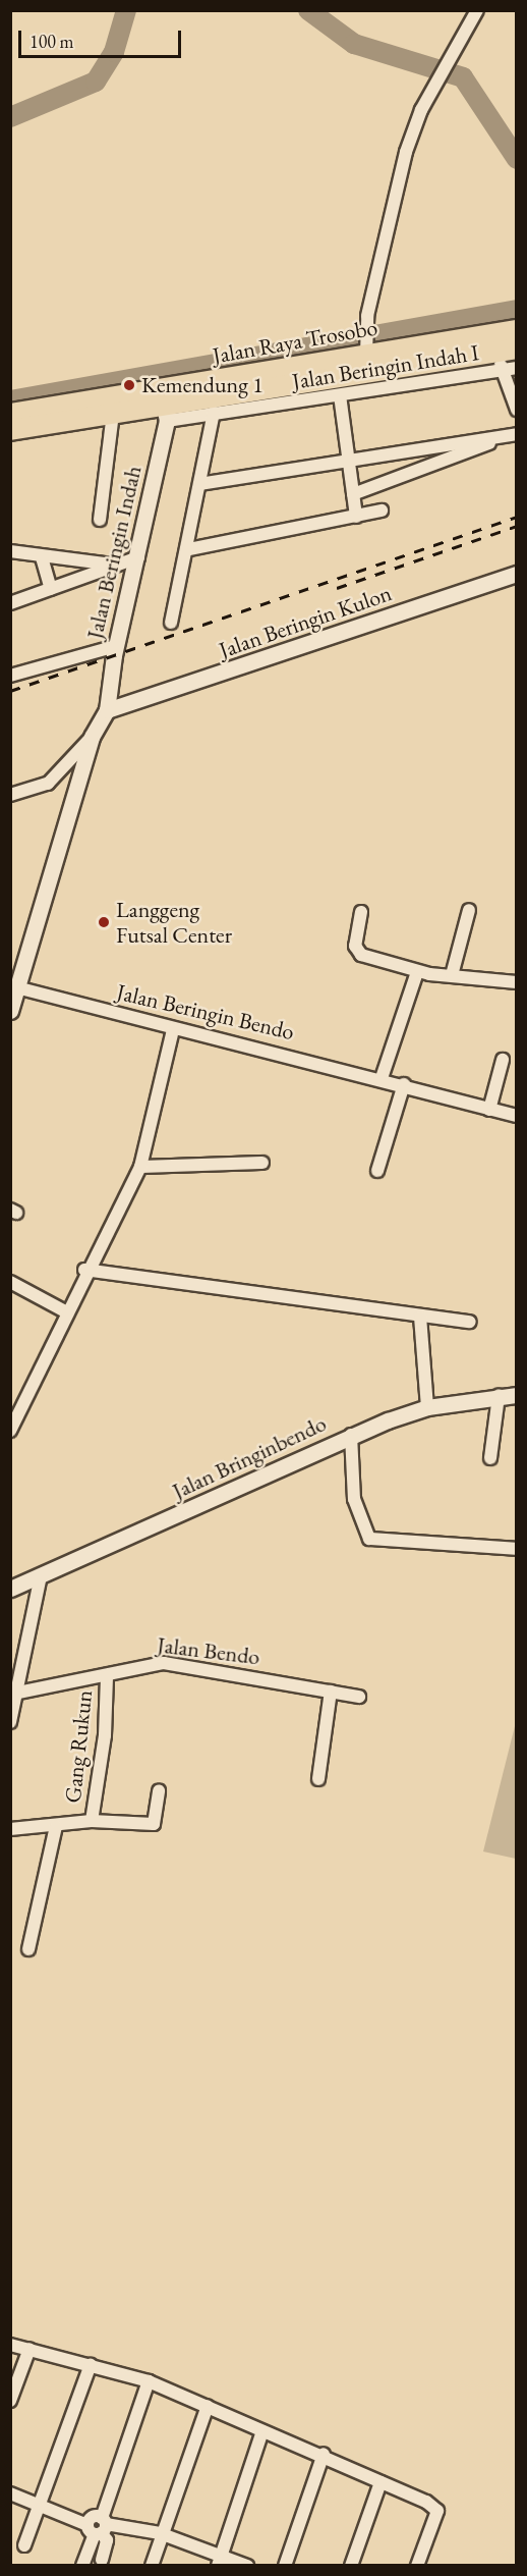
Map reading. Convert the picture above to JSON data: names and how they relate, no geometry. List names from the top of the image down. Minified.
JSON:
{"streets":{"highway":["Jalan Raya Trosobo"],"street":["Jalan Beringin Indah I","Jalan Beringin Indah","Jalan Beringin Kulon","Jalan Beringin Bendo","Jalan Bringinbendo","Jalan Bendo","Gang Rukun"]},"crossings":[["Jalan Raya Trosobo","Jalan Beringin Indah I"],["Jalan Raya Trosobo","Jalan Beringin Indah"],["Jalan Beringin Indah I","Jalan Beringin Indah"],["Jalan Beringin Indah","Jalan Beringin Kulon"],["Jalan Bendo","Gang Rukun"]],"places":["Kemendung 1","Langgeng Futsal Center"],"scale_bar":"100 m"}
